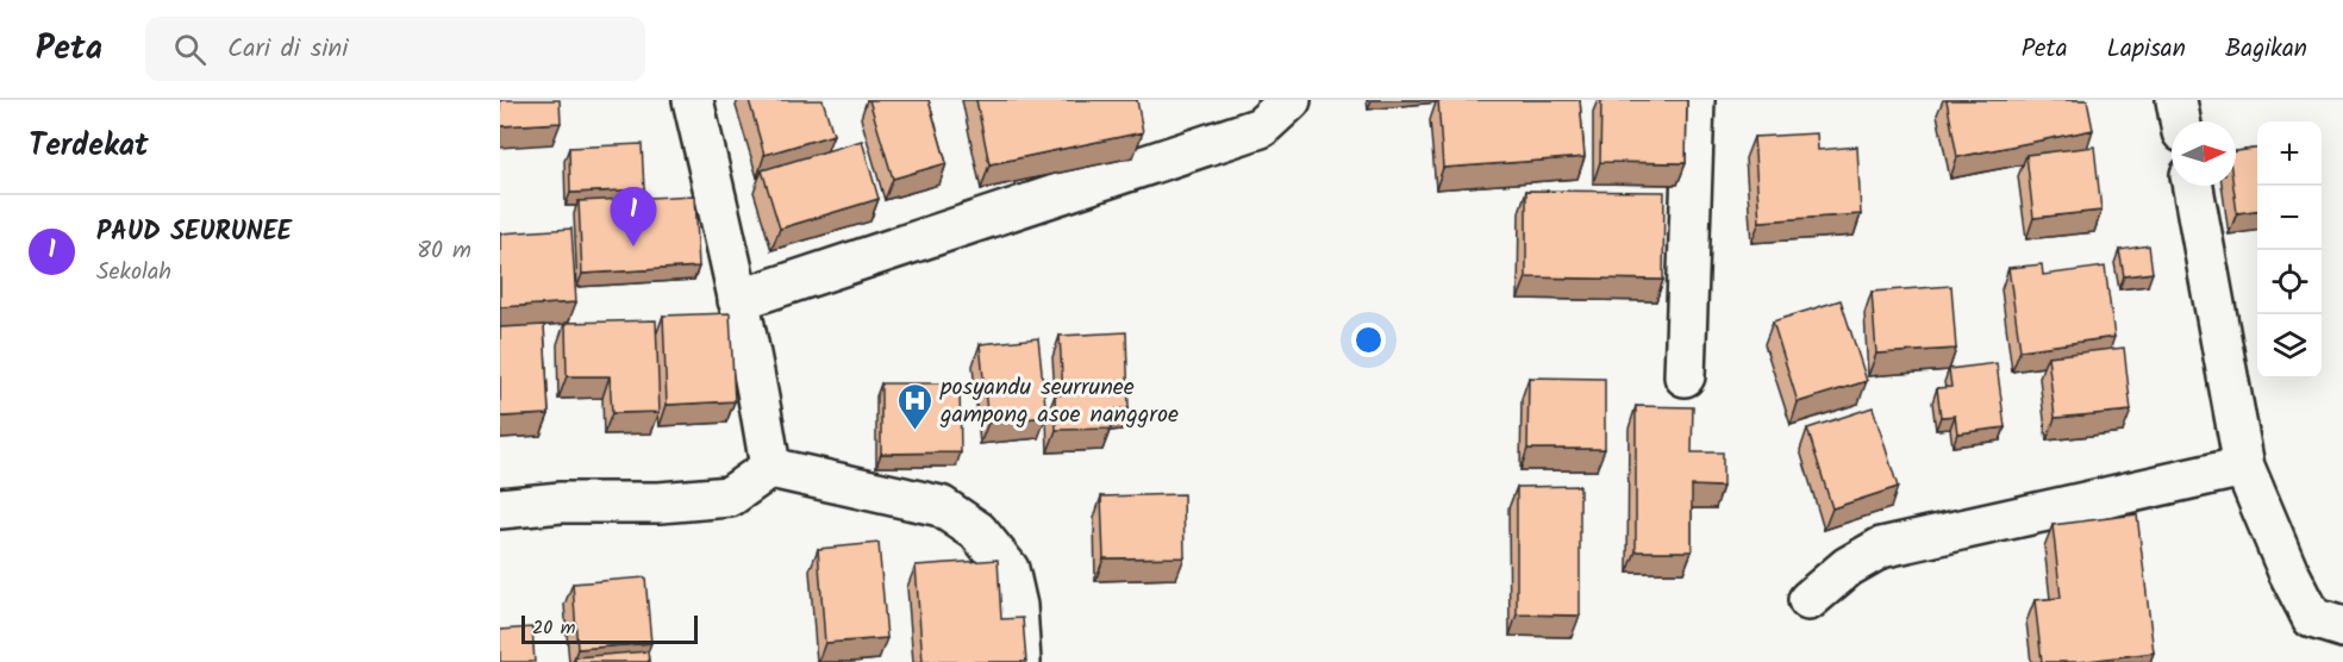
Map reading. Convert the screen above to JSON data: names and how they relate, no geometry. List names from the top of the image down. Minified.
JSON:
{"places":{"hospital":["posyandu seurrunee gampong asoe nanggroe"]},"scale_bar":"20 m","north":"right","page":{"header":"Peta","search":"Cari di sini","nav":["Peta","Lapisan","Bagikan"],"heading":"Terdekat","map_buttons":["+","−"],"pins":"1","list":[{"mark":"1","name":"PAUD SEURUNEE","note":"Sekolah","value":"80 m"}],"scale":"20 m"}}
